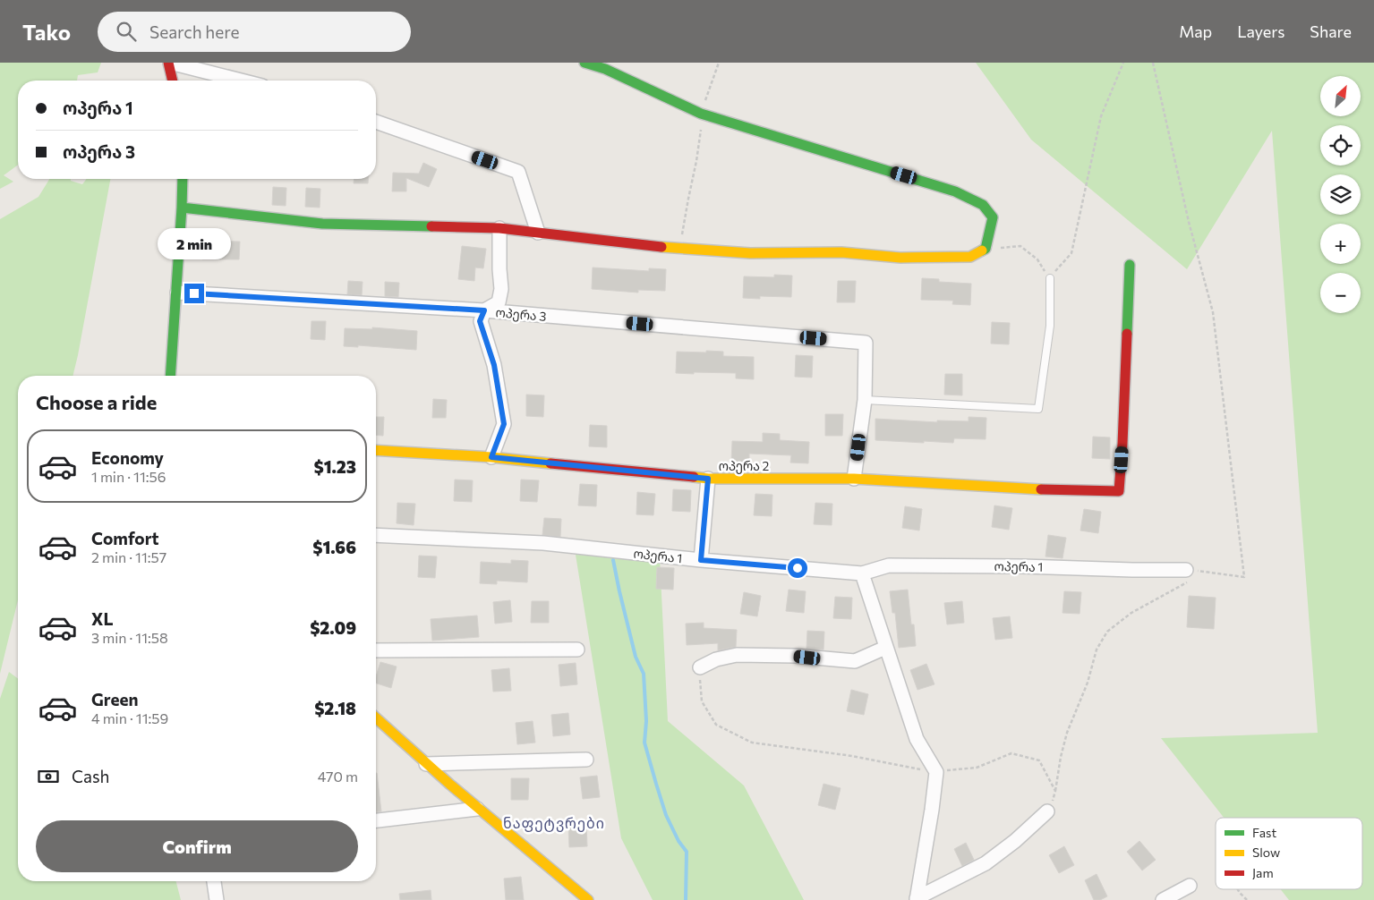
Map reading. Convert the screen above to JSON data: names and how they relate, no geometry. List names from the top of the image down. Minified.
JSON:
{"streets":{"street":["ოპერა 3","ოპერა 2","ოპერა 1"]},"districts":["ნაფეტვრები"],"legend":["Fast","Slow","Jam"],"north":"top right","page":{"header":"Tako","search":"Search here","nav":["Map","Layers","Share"],"map_buttons":["+","−"],"banner":["ოპერა 1","ოპერა 3"],"bubble":"2 min","heading":"Choose a ride","list":[{"name":"Economy","note":"1 min · 11:56","value":"$1.23"},{"name":"Comfort","note":"2 min · 11:57","value":"$1.66"},{"name":"XL","note":"3 min · 11:58","value":"$2.09"},{"name":"Green","note":"4 min · 11:59","value":"$2.18"}],"pay":["Cash","470 m"],"buttons":"Confirm"}}
